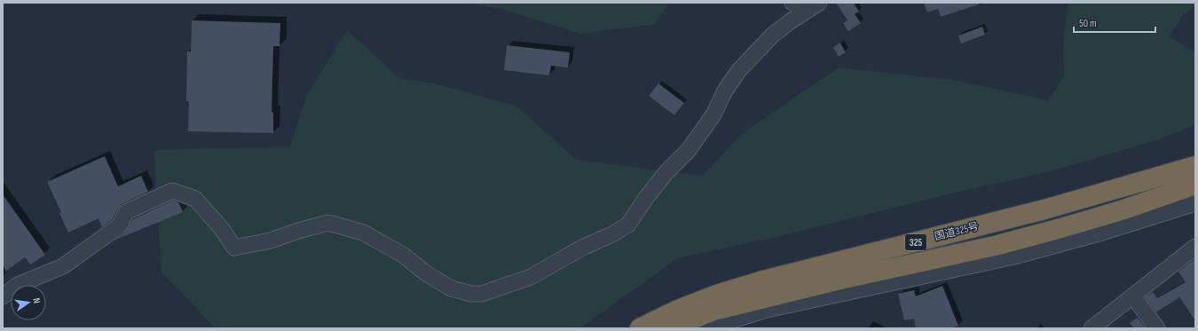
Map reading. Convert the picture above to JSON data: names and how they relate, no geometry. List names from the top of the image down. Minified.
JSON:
{"streets":{"highway":["国道325号","325"]},"scale_bar":"50 m","north":"right"}
